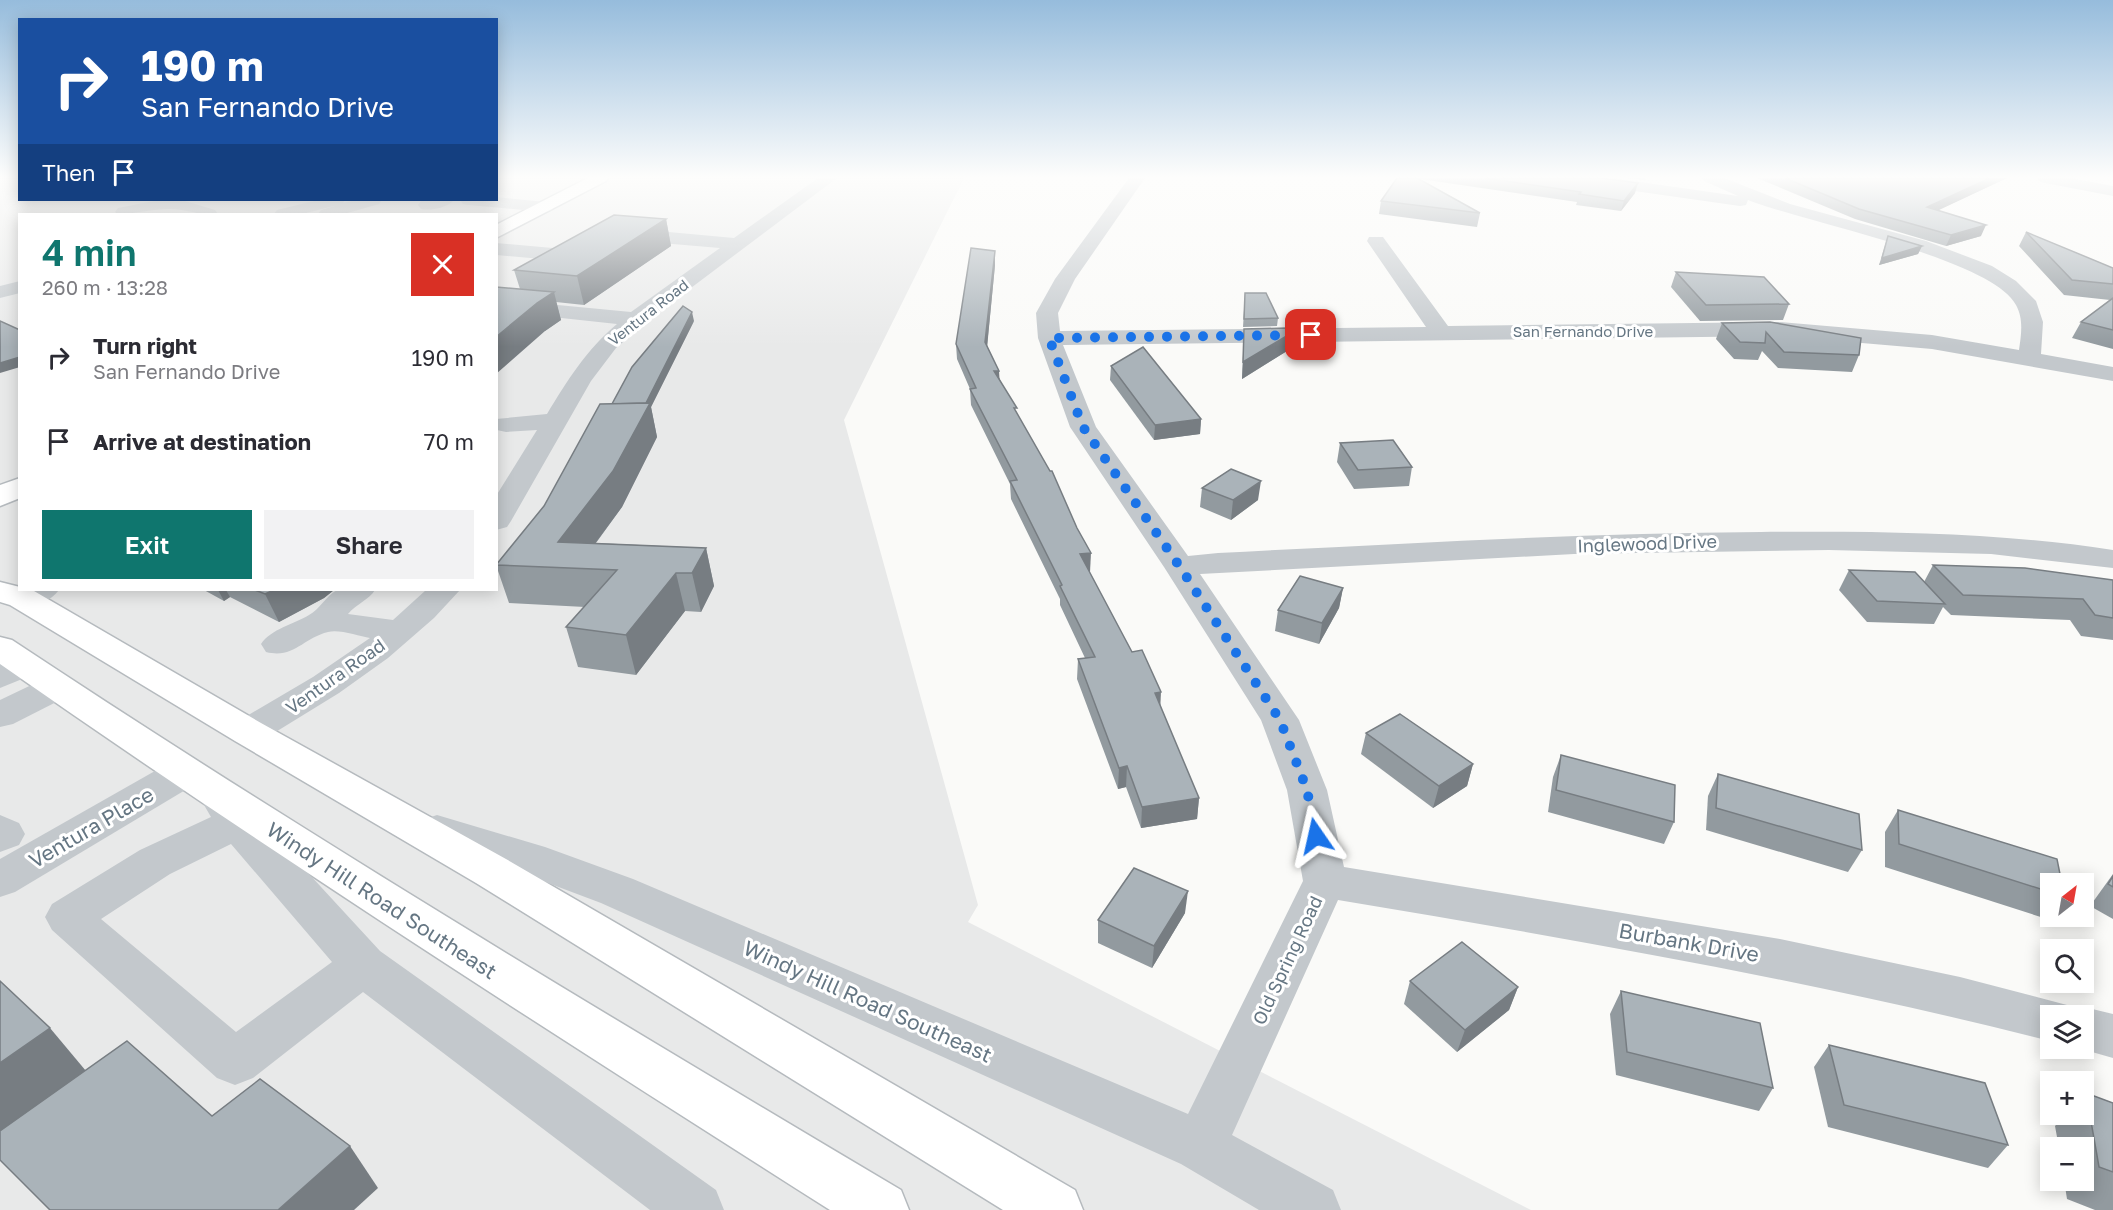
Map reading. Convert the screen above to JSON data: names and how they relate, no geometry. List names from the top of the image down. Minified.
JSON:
{"streets":{"main road":["Windy Hill Road Southeast"],"street":["Ventura Road","San Fernando Drive","Inglewood Drive","Ventura Place","Burbank Drive","Old Spring Road"]},"crossings":[["Ventura Road","Windy Hill Road Southeast"],["San Fernando Drive","Old Spring Road"],["Inglewood Drive","Old Spring Road"],["Ventura Place","Windy Hill Road Southeast"],["Windy Hill Road Southeast","Old Spring Road"],["Burbank Drive","Old Spring Road"]],"north":"top right","page":{"turn":["190 m","San Fernando Drive"],"then":"Then","heading":["4 min","260 m · 13:28"],"list":[{"name":"Turn right","note":"San Fernando Drive","value":"190 m"},{"name":"Arrive at destination","value":"70 m"}],"buttons":["Exit","Share"],"map_buttons":["+","−"]}}
